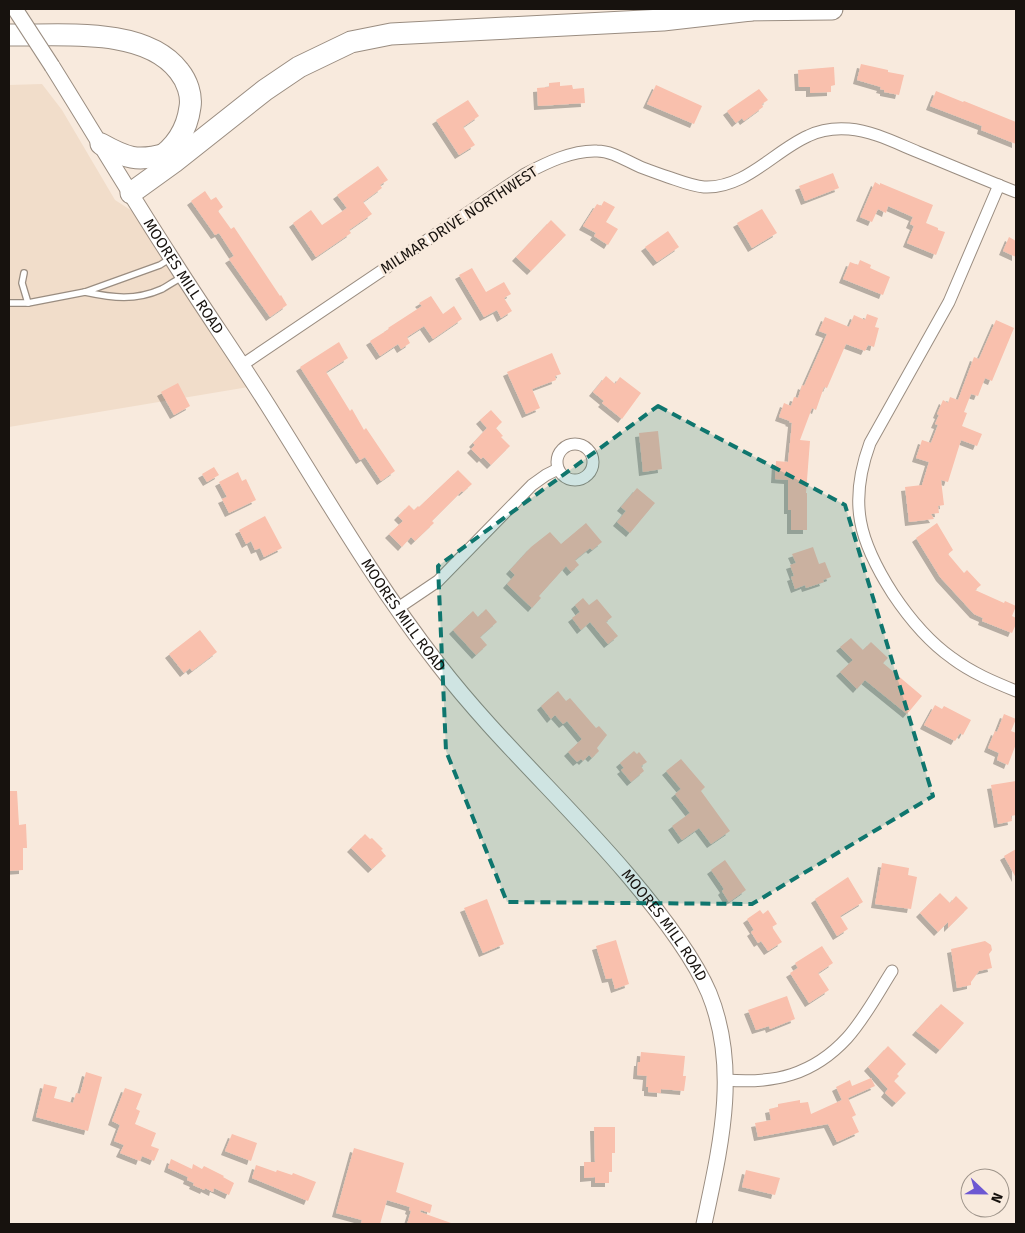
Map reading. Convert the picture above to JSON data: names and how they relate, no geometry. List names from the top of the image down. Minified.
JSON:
{"streets":{"street":["MILMAR DRIVE NORTHWEST","MOORES MILL ROAD"]},"crossings":[["MILMAR DRIVE NORTHWEST","MOORES MILL ROAD"]],"north":"right"}
